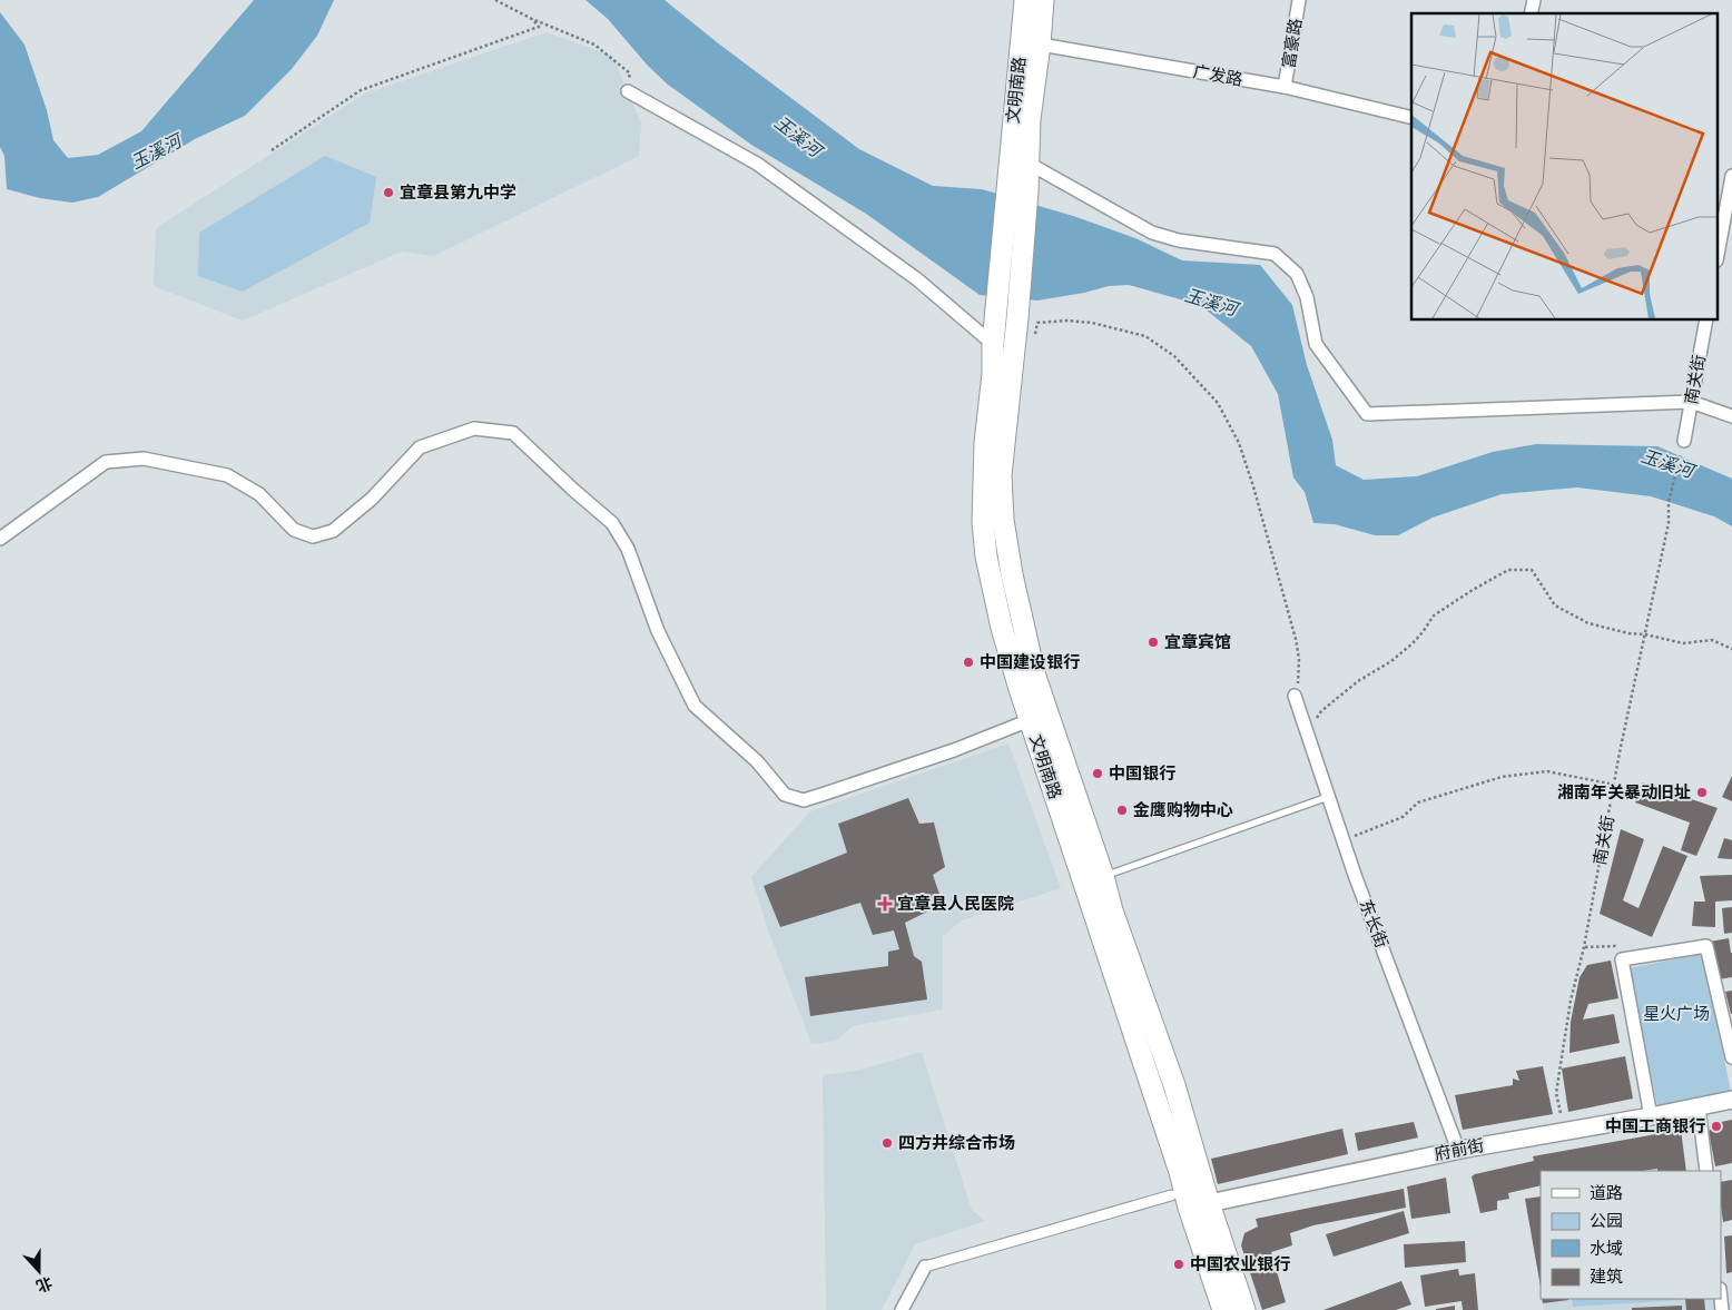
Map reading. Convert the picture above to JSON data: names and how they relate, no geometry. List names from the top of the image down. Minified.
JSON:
{"streets":{"main road":["文明南路"],"street":["富豪路","广发路","南关街","东长街","府前街"]},"crossings":[["富豪路","广发路"],["广发路","文明南路"],["文明南路","府前街"],["东长街","府前街"]],"water":["玉溪河"],"parks":["星火广场"],"places":{"other":["宜章县第九中学","宜章宾馆","中国建设银行","中国银行","湘南年关暴动旧址","金鹰购物中心","中国工商银行","四方井综合市场","中国农业银行"],"health":["宜章县人民医院"]},"legend":["道路","公园","水域","建筑"],"north":"bottom"}
